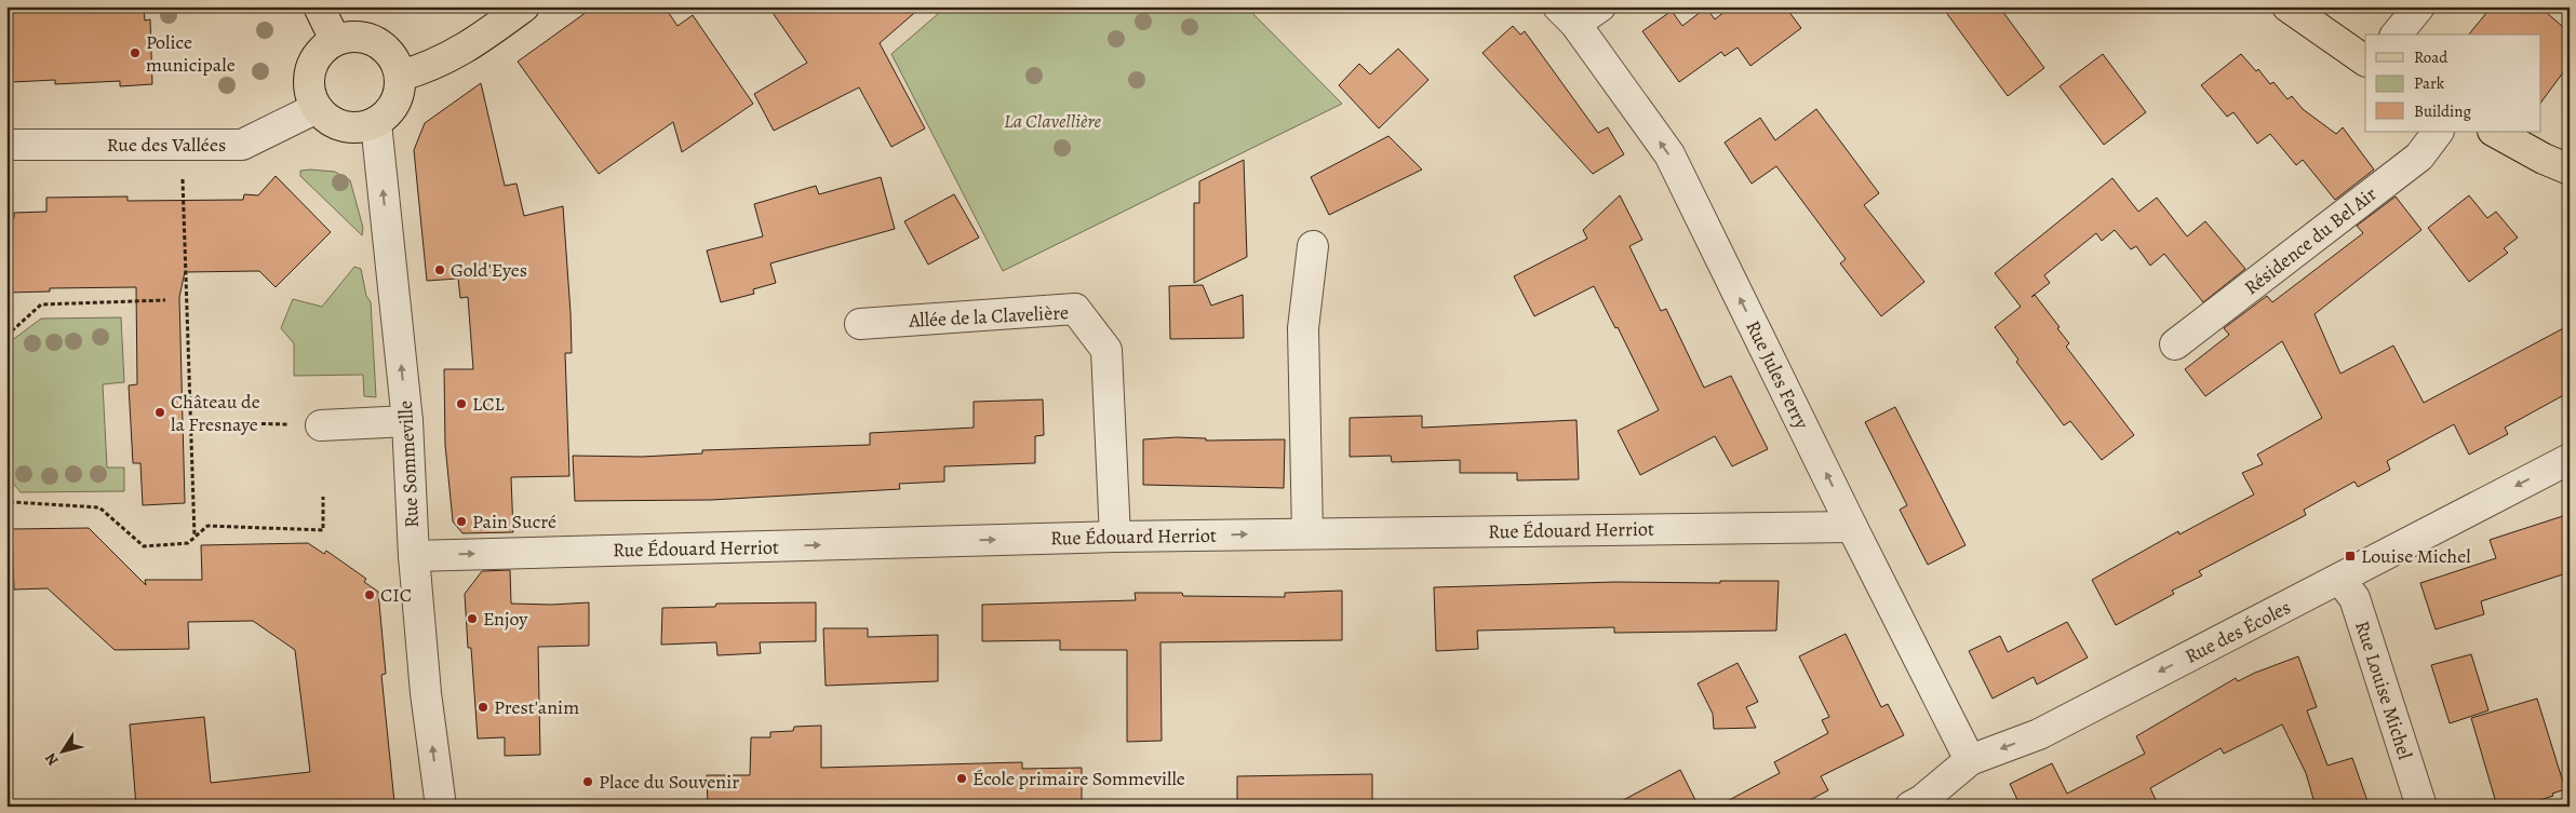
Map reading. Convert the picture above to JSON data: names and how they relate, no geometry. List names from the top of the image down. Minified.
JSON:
{"streets":{"street":["Rue des Vallées","Résidence du Bel Air","Allée de la Clavelière","Rue Jules Ferry","Rue Sommeville","Rue Édouard Herriot","Rue des Écoles","Rue Louise Michel"]},"crossings":[["Rue des Vallées","Rue Sommeville"],["Allée de la Clavelière","Rue Édouard Herriot"],["Rue Jules Ferry","Rue Édouard Herriot"],["Rue Jules Ferry","Rue des Écoles"],["Rue Sommeville","Rue Édouard Herriot"],["Rue des Écoles","Rue Louise Michel"]],"one_way":["Rue Jules Ferry","Rue Sommeville","Rue Édouard Herriot","Rue des Écoles"],"parks":["La Clavellière"],"places":{"other":["Police municipale","Gold'Eyes","LCL","Château de la Fresnaye","Pain Sucré","CIC","Enjoy","Prest'anim","École primaire Sommeville","Place du Souvenir"],"transit":["Louise Michel"]},"legend":["Road","Park","Building"],"north":"bottom left"}
